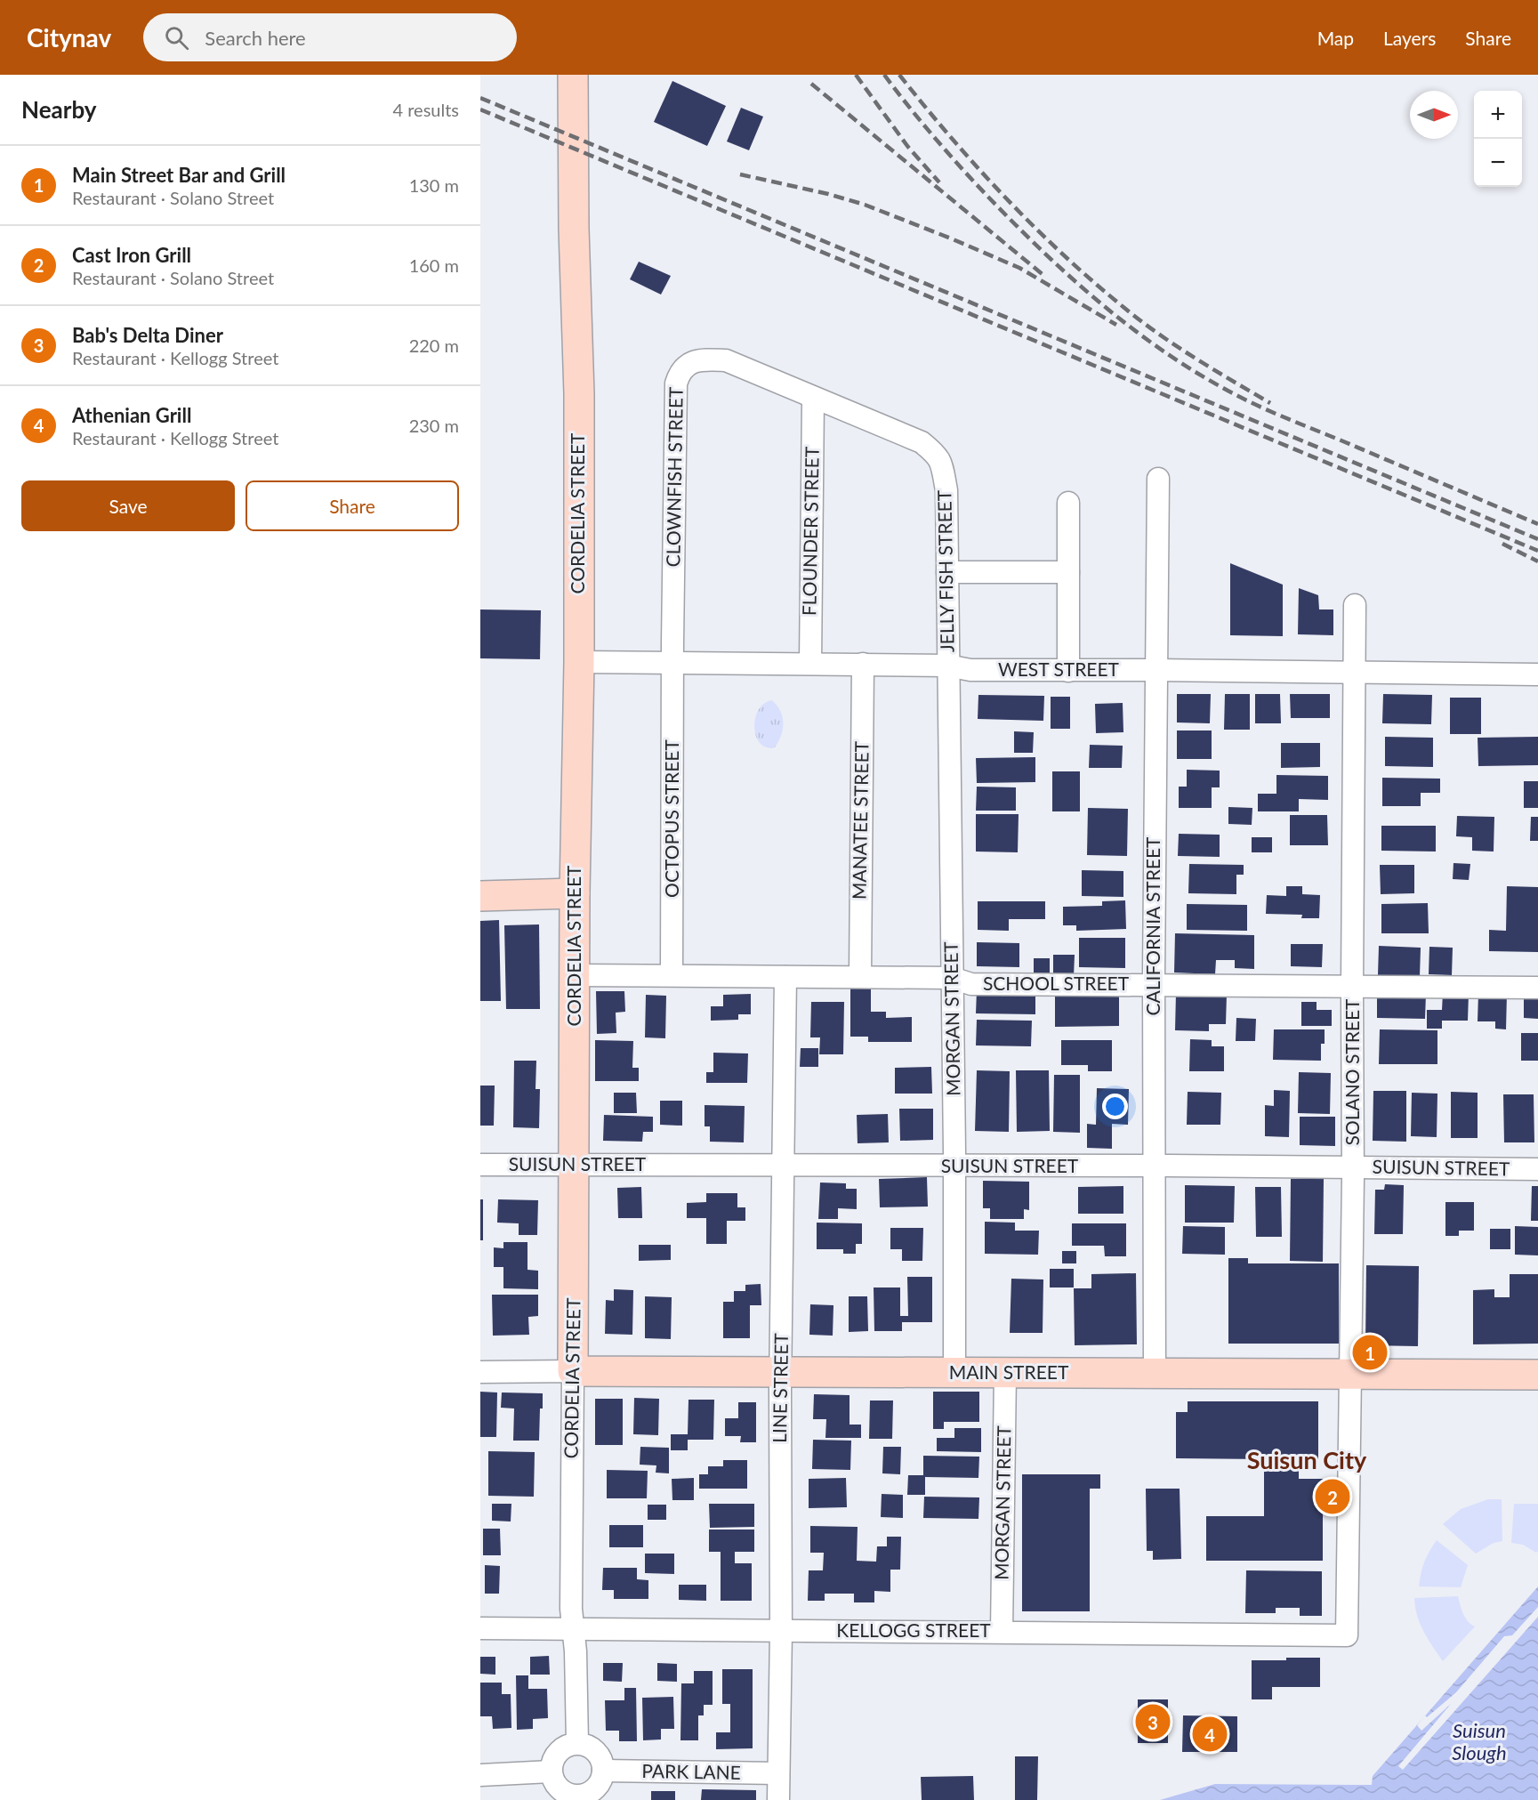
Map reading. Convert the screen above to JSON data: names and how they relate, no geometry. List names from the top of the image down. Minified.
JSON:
{"streets":{"main road":["CORDELIA STREET","MAIN STREET"],"street":["CLOWNFISH STREET","FLOUNDER STREET","JELLY FISH STREET","WEST STREET","OCTOPUS STREET","MANATEE STREET","CALIFORNIA STREET","SCHOOL STREET","MORGAN STREET","SOLANO STREET","SUISUN STREET","LINE STREET","KELLOGG STREET","PARK LANE"]},"crossings":[["CLOWNFISH STREET","FLOUNDER STREET"],["CLOWNFISH STREET","JELLY FISH STREET"],["CLOWNFISH STREET","WEST STREET"],["CLOWNFISH STREET","OCTOPUS STREET"],["CORDELIA STREET","WEST STREET"],["CORDELIA STREET","SCHOOL STREET"],["CORDELIA STREET","SUISUN STREET"],["CORDELIA STREET","MAIN STREET"],["CORDELIA STREET","KELLOGG STREET"],["CORDELIA STREET","PARK LANE"],["FLOUNDER STREET","JELLY FISH STREET"],["FLOUNDER STREET","WEST STREET"],["JELLY FISH STREET","WEST STREET"],["JELLY FISH STREET","MORGAN STREET"],["WEST STREET","OCTOPUS STREET"],["WEST STREET","MANATEE STREET"],["WEST STREET","CALIFORNIA STREET"],["WEST STREET","MORGAN STREET"],["WEST STREET","SOLANO STREET"],["OCTOPUS STREET","SCHOOL STREET"],["MANATEE STREET","SCHOOL STREET"],["CALIFORNIA STREET","SCHOOL STREET"],["CALIFORNIA STREET","SUISUN STREET"],["CALIFORNIA STREET","MAIN STREET"],["SCHOOL STREET","MORGAN STREET"],["SCHOOL STREET","SOLANO STREET"],["SCHOOL STREET","LINE STREET"],["MORGAN STREET","SUISUN STREET"],["MORGAN STREET","MAIN STREET"],["MORGAN STREET","KELLOGG STREET"],["SOLANO STREET","SUISUN STREET"],["SOLANO STREET","MAIN STREET"],["SOLANO STREET","KELLOGG STREET"],["SUISUN STREET","LINE STREET"],["MAIN STREET","LINE STREET"],["LINE STREET","KELLOGG STREET"],["LINE STREET","PARK LANE"]],"districts":["Suisun City"],"water":["Suisun Slough"],"north":"right","page":{"header":"Citynav","search":"Search here","nav":["Map","Layers","Share"],"heading":["Nearby","4 results"],"map_buttons":["+","−"],"list":[{"mark":"1","name":"Main Street Bar and Grill","note":"Restaurant · Solano Street","value":"130 m"},{"mark":"2","name":"Cast Iron Grill","note":"Restaurant · Solano Street","value":"160 m"},{"mark":"3","name":"Bab's Delta Diner","note":"Restaurant · Kellogg Street","value":"220 m"},{"mark":"4","name":"Athenian Grill","note":"Restaurant · Kellogg Street","value":"230 m"}],"buttons":["Save","Share"],"pins":["1","2","3","4"]}}
